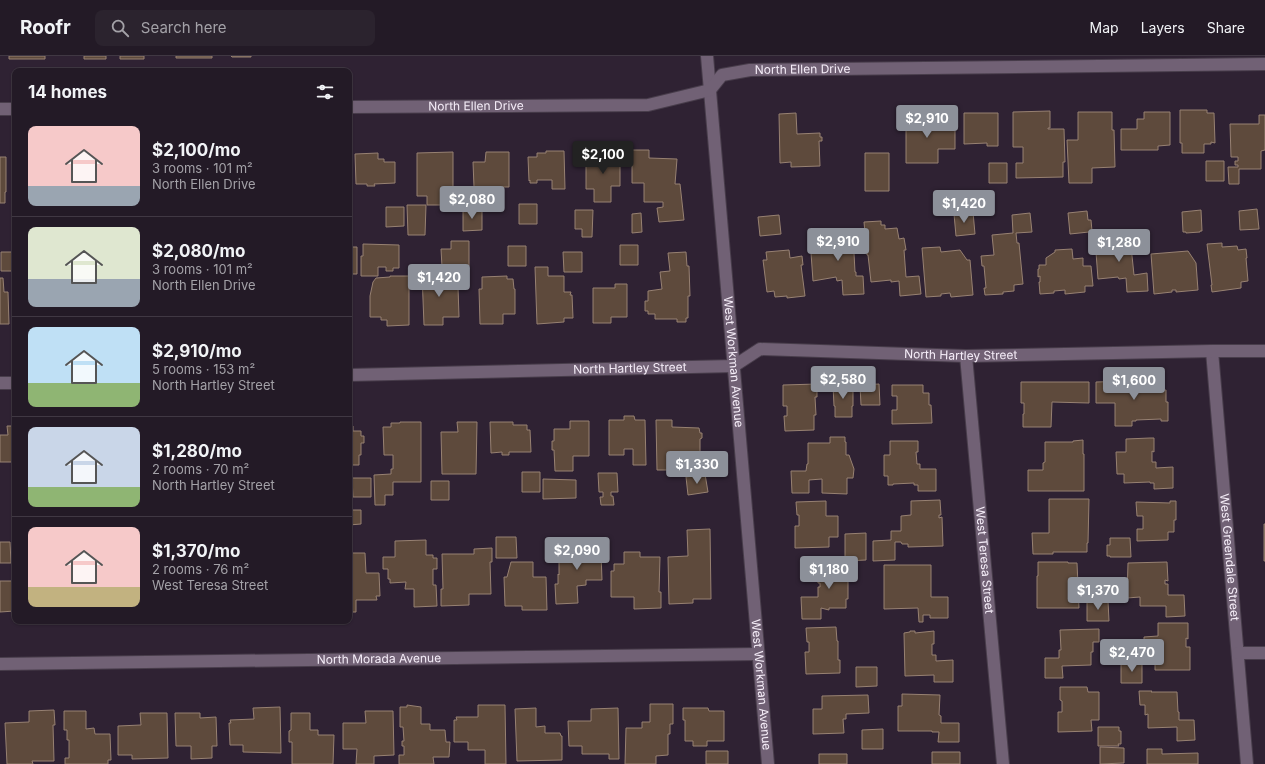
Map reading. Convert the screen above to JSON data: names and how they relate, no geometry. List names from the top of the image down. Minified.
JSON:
{"streets":{"street":["North Ellen Drive","North Hartley Street","West Workman Avenue","West Greendale Street","West Teresa Street","North Morada Avenue"]},"crossings":[["North Ellen Drive","West Workman Avenue"],["North Hartley Street","West Workman Avenue"],["North Hartley Street","West Greendale Street"],["North Hartley Street","West Teresa Street"],["West Workman Avenue","North Morada Avenue"]],"page":{"header":"Roofr","search":"Search here","nav":["Map","Layers","Share"],"heading":"14 homes","price":["$2,910","$2,100","$2,080","$1,420","$2,910","$1,280","$1,420","$2,580","$1,600","$1,330","$2,090","$1,180","$1,370","$2,470"],"list":[{"name":"$2,100/mo","note":"3 rooms · 101 m² · North Ellen Drive"},{"name":"$2,080/mo","note":"3 rooms · 101 m² · North Ellen Drive"},{"name":"$2,910/mo","note":"5 rooms · 153 m² · North Hartley Street"},{"name":"$1,280/mo","note":"2 rooms · 70 m² · North Hartley Street"},{"name":"$1,370/mo","note":"2 rooms · 76 m² · West Teresa Street"}]}}
